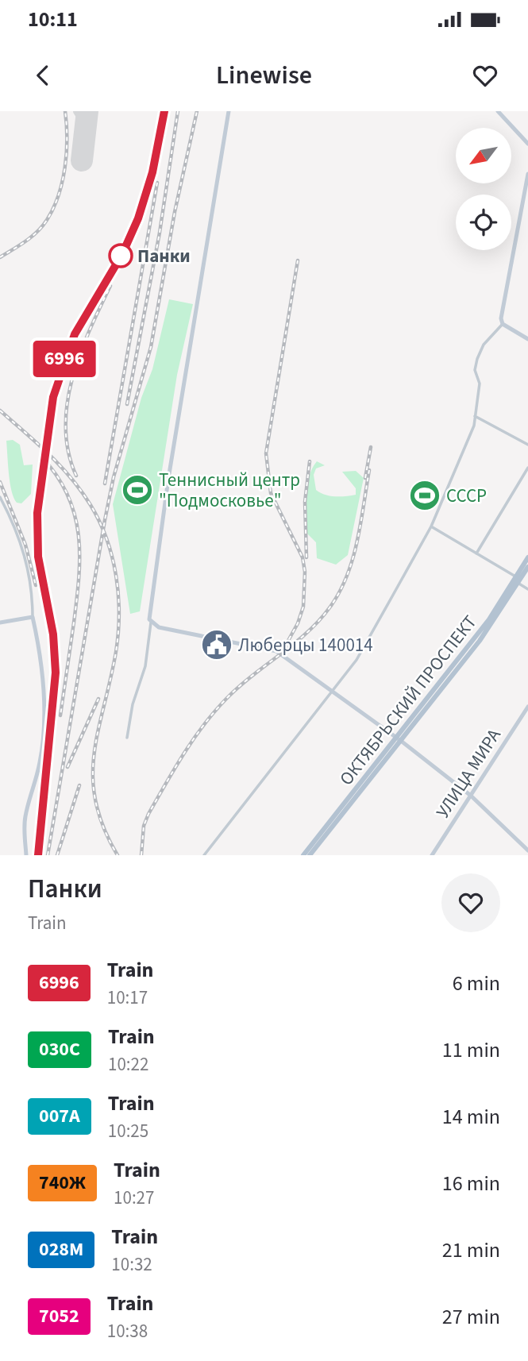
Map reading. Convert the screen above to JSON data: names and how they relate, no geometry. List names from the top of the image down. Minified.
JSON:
{"streets":{"main road":["ОКТЯБРЬСКИЙ ПРОСПЕКТ"],"street":["УЛИЦА МИРА"]},"places":{"other":["Панки"],"sports":["Теннисный центр \"Подмосковье\"","СССР"],"public building":["Люберцы 140014"]},"north":"bottom left","page":{"status":"10:11","header":"Linewise","on_map":"6996","heading":["Панки","Train"],"list":[{"mark":"6996","name":"Train","note":"10:17","value":"6 min"},{"mark":"030C","name":"Train","note":"10:22","value":"11 min"},{"mark":"007А","name":"Train","note":"10:25","value":"14 min"},{"mark":"740Ж","name":"Train","note":"10:27","value":"16 min"},{"mark":"028М","name":"Train","note":"10:32","value":"21 min"},{"mark":"7052","name":"Train","note":"10:38","value":"27 min"}]}}
